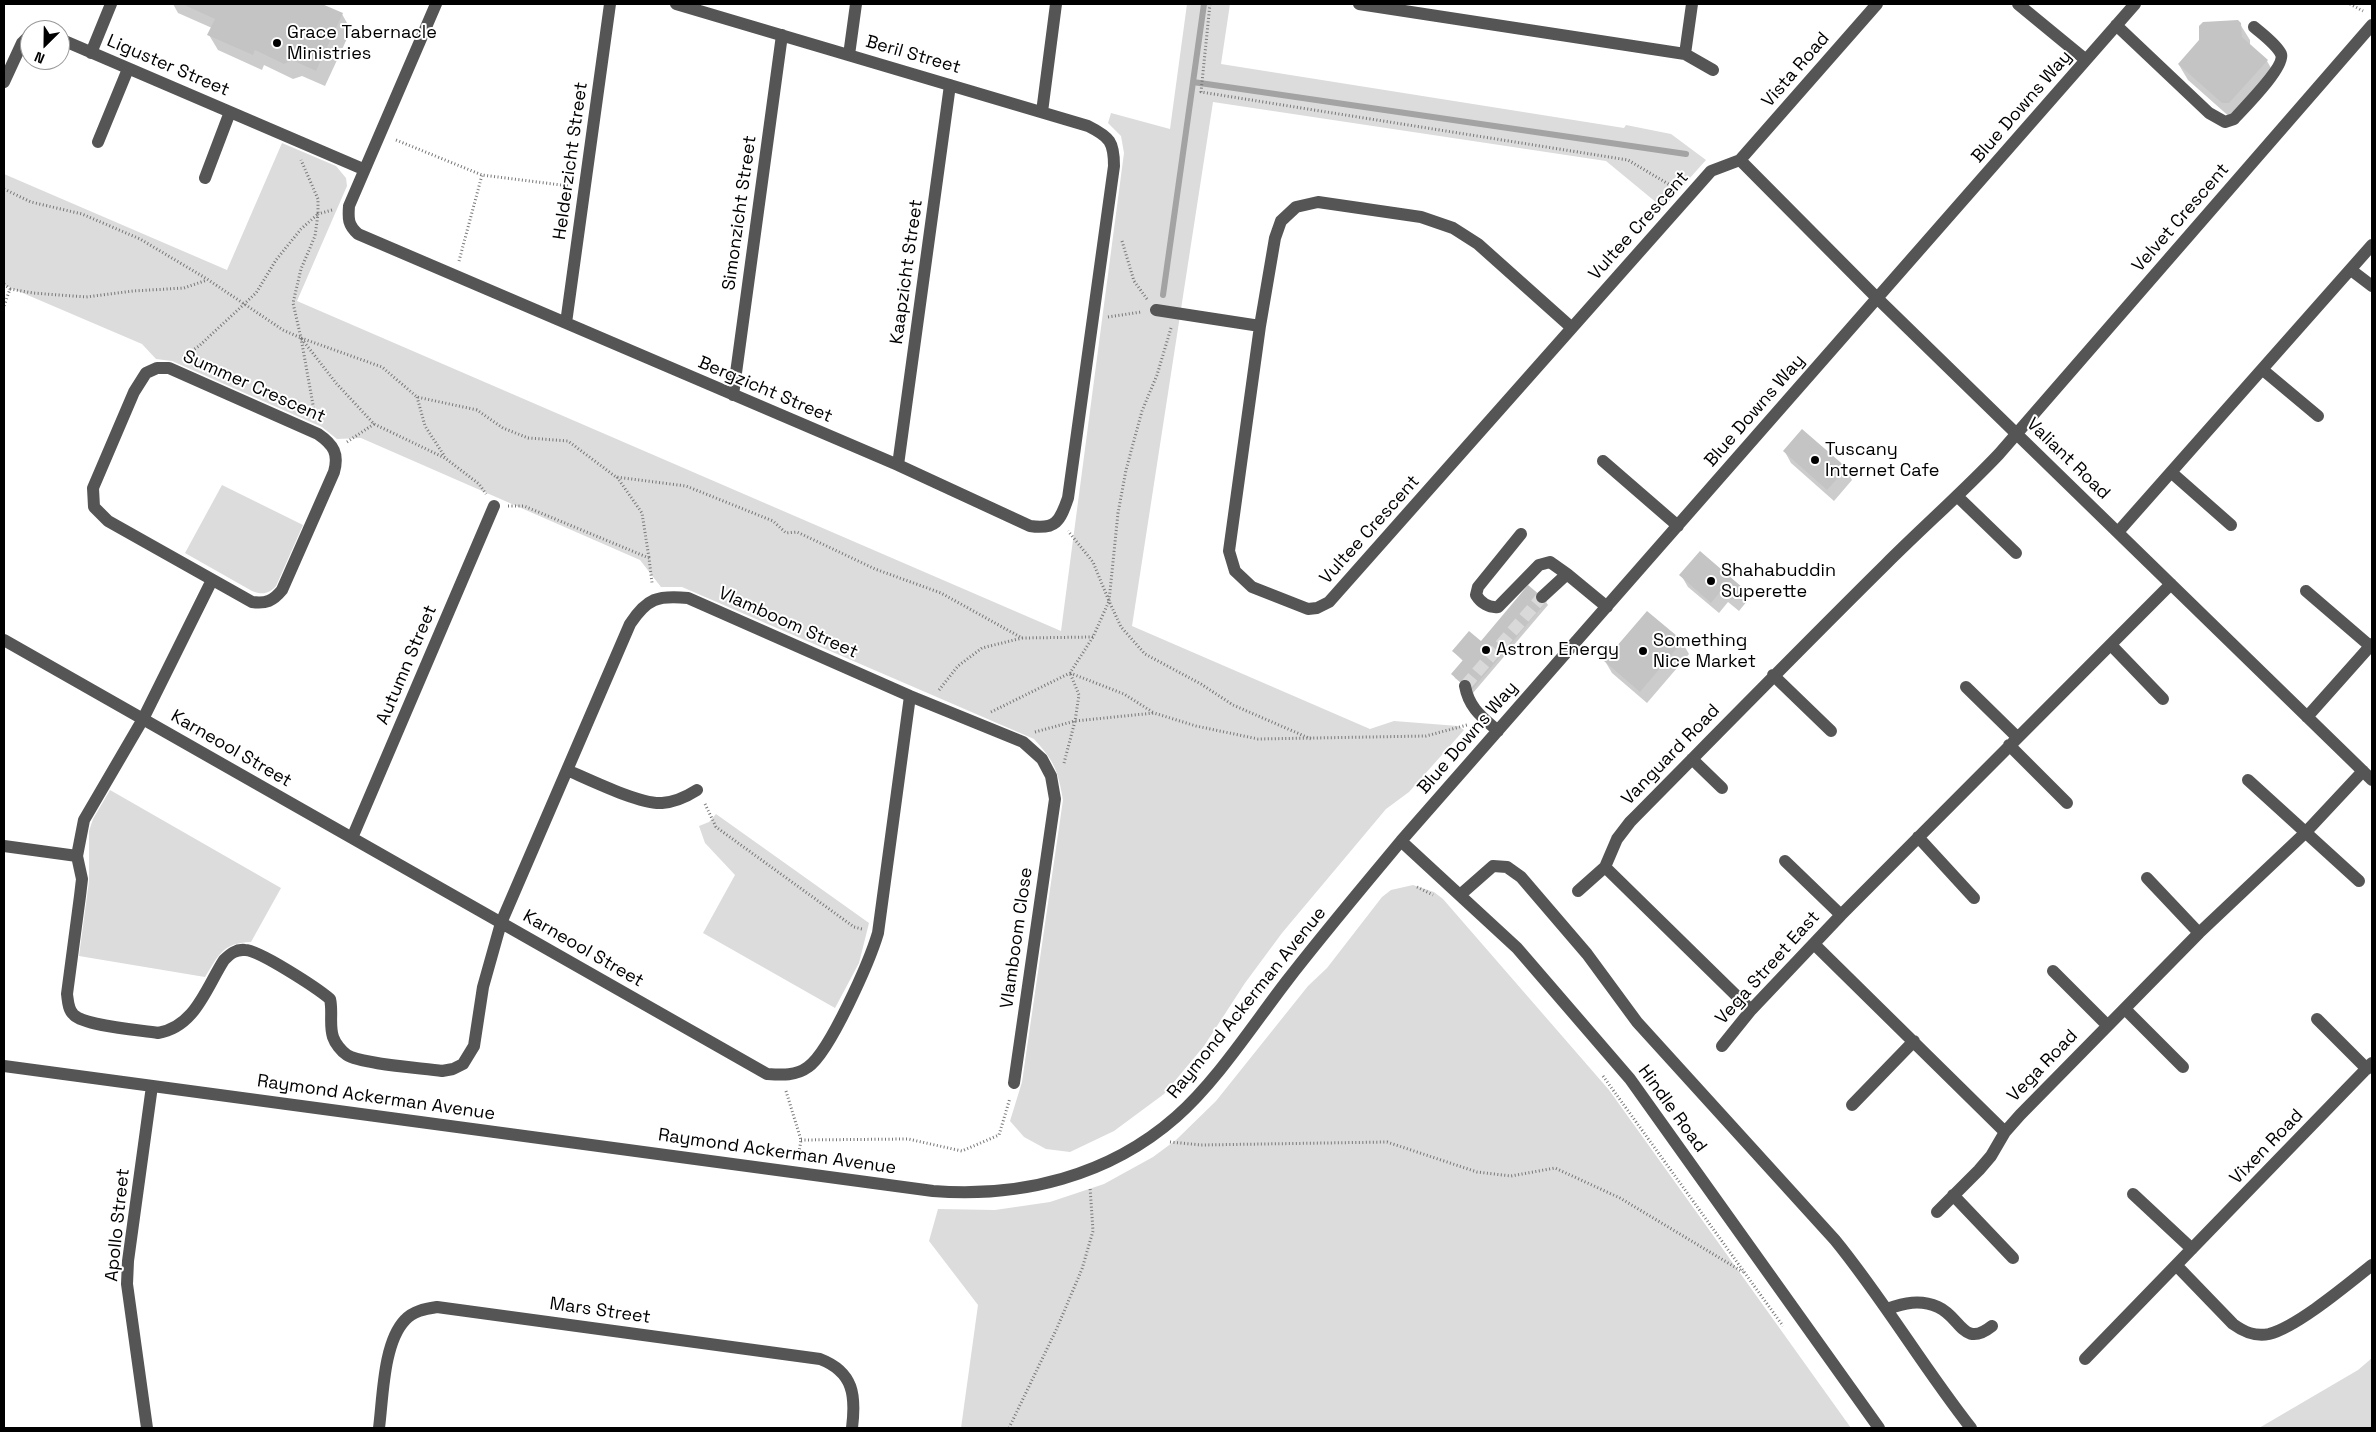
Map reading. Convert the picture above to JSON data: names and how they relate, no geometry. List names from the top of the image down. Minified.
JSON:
{"streets":{"street":["Beril Street","Liguster Street","Vista Road","Blue Downs Way","Helderzicht Street","Simonzicht Street","Velvet Crescent","Vultee Crescent","Kaapzicht Street","Summer Crescent","Bergzicht Street","Valiant Road","Vlamboom Street","Autumn Street","Karneool Street","Vanguard Road","Vlamboom Close","Vega Street East","Raymond Ackerman Avenue","Vega Road","Hindle Road","Vixen Road","Apollo Street","Mars Street"]},"crossings":[["Beril Street","Simonzicht Street"],["Beril Street","Kaapzicht Street"],["Vista Road","Vultee Crescent"],["Vista Road","Valiant Road"],["Blue Downs Way","Valiant Road"],["Blue Downs Way","Raymond Ackerman Avenue"],["Blue Downs Way","Hindle Road"],["Helderzicht Street","Bergzicht Street"],["Simonzicht Street","Bergzicht Street"],["Velvet Crescent","Valiant Road"],["Velvet Crescent","Vanguard Road"],["Vultee Crescent","Valiant Road"],["Kaapzicht Street","Bergzicht Street"],["Valiant Road","Vanguard Road"],["Valiant Road","Vega Street East"],["Valiant Road","Vega Road"],["Vlamboom Street","Vlamboom Close"],["Autumn Street","Karneool Street"],["Raymond Ackerman Avenue","Hindle Road"],["Raymond Ackerman Avenue","Apollo Street"]],"places":["Grace Tabernacle Ministries","Tuscany Internet Cafe","Shahabuddin Superette","Astron Energy","Something Nice Market"],"north":"bottom left"}
